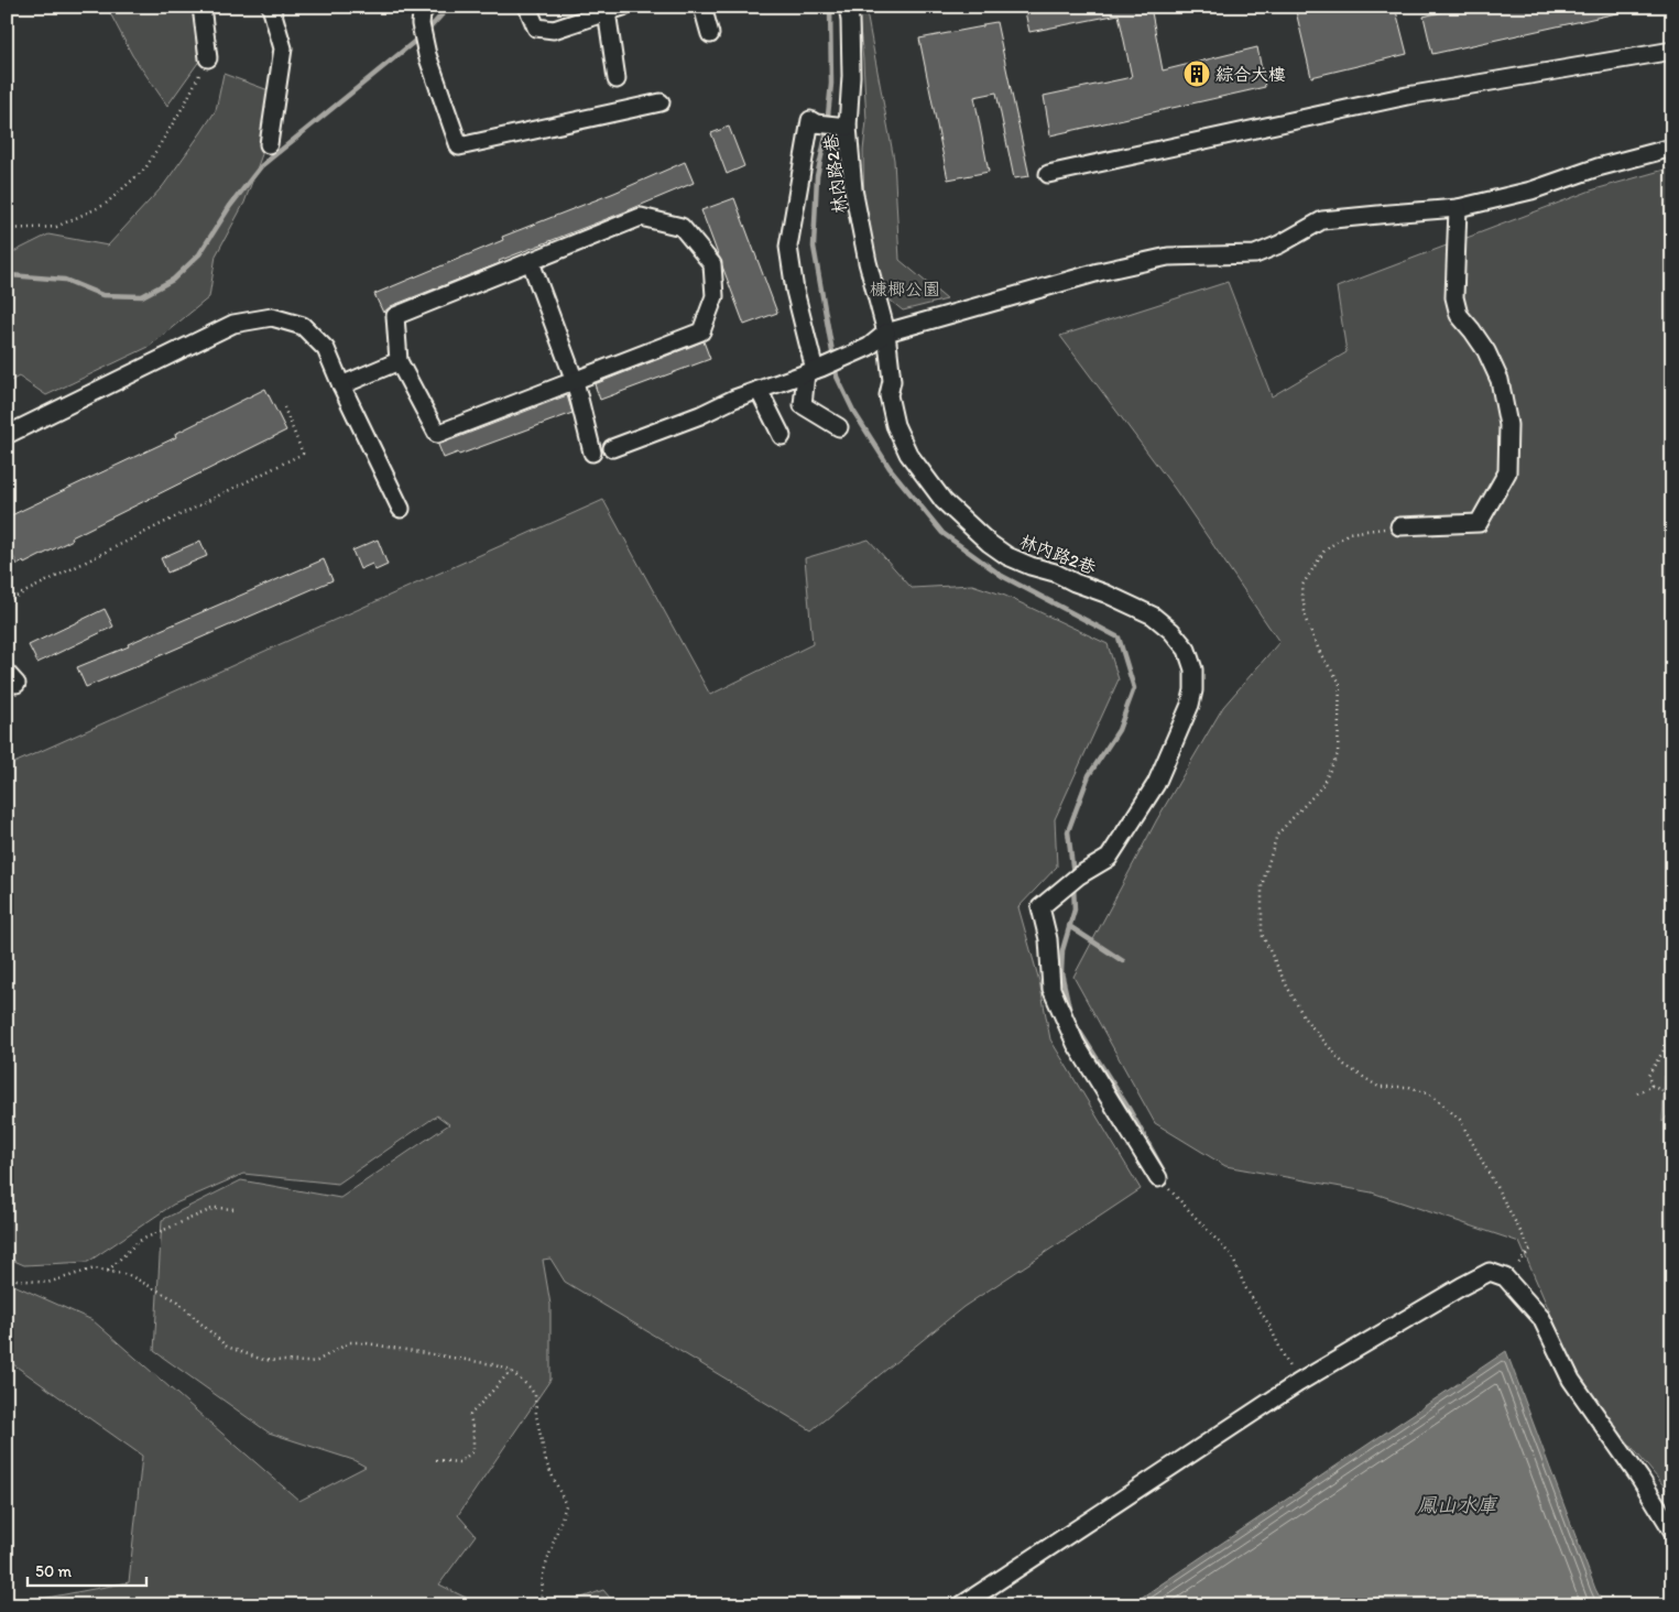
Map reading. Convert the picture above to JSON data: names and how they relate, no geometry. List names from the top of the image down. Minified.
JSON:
{"streets":{"street":["林內路2巷"]},"water":["鳳山水庫"],"parks":["槺榔公園"],"places":{"building":["綜合大樓"]},"scale_bar":"50 m"}
